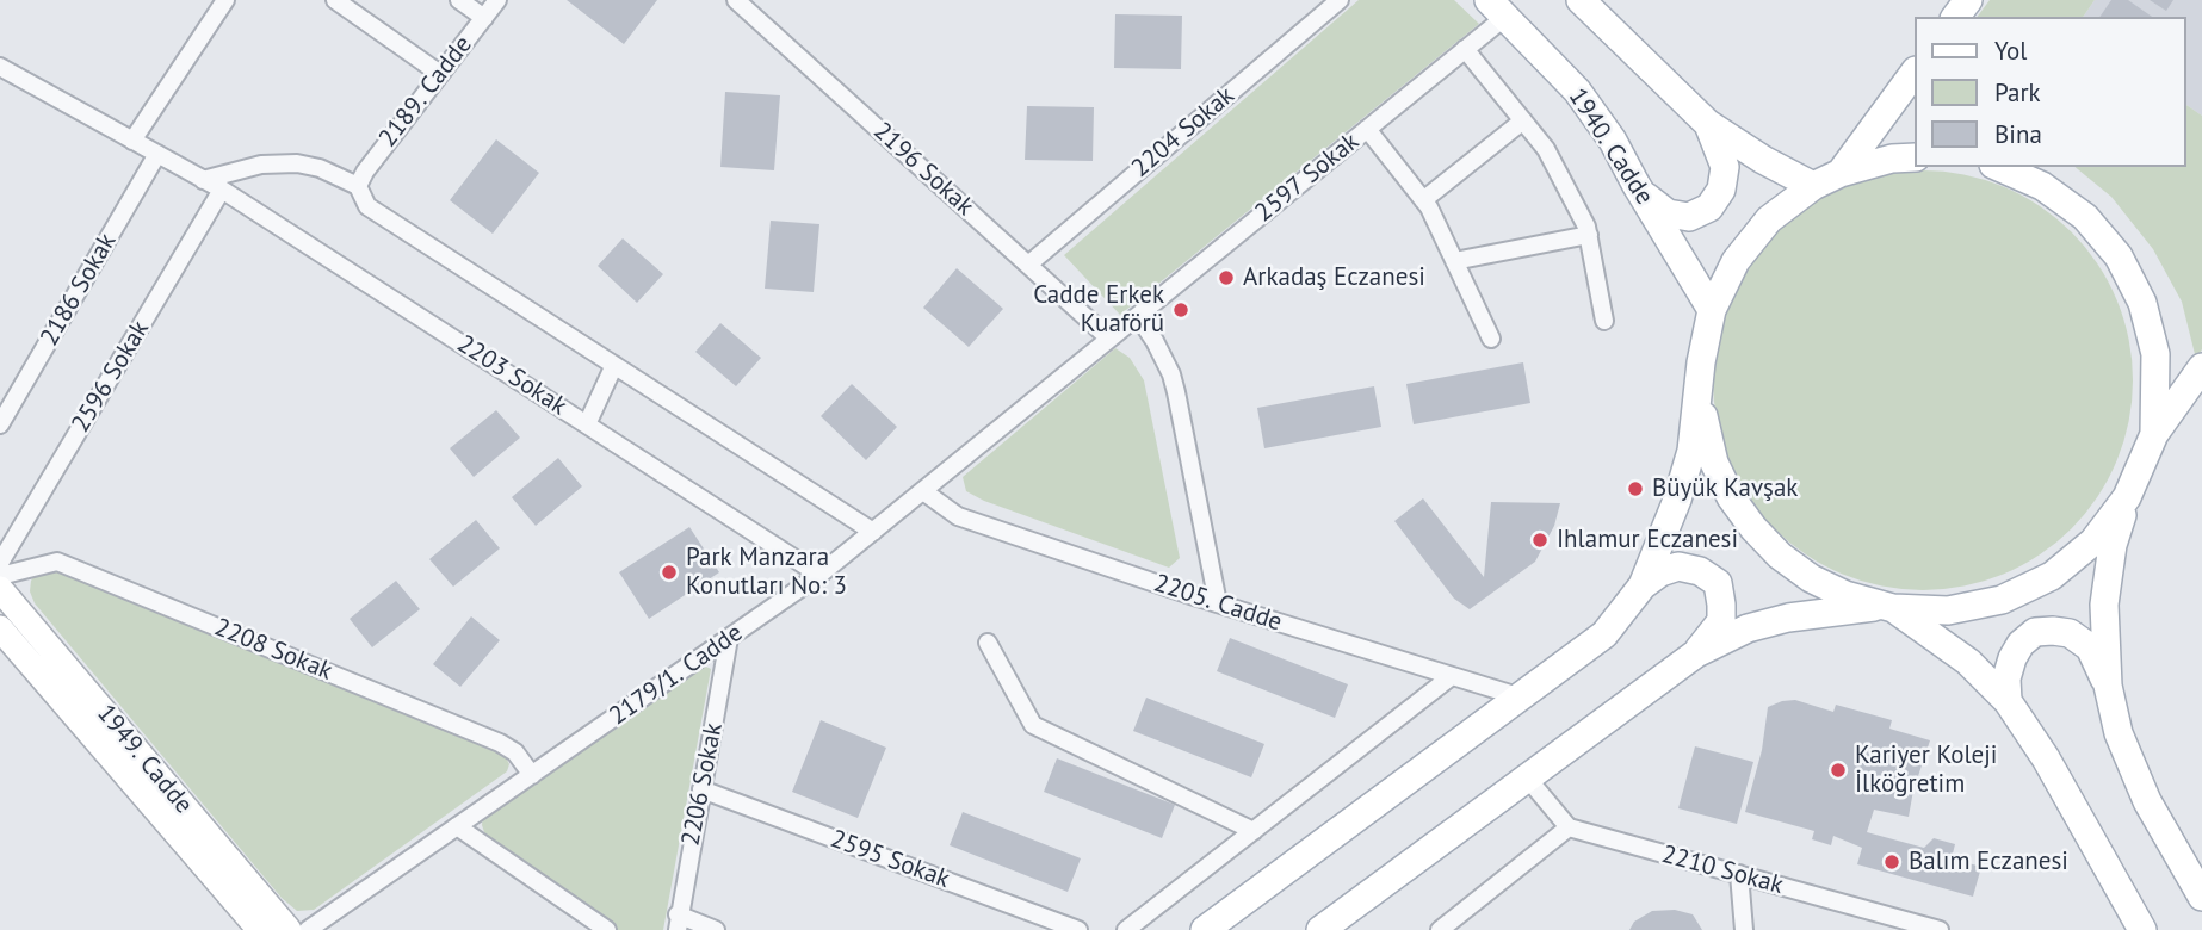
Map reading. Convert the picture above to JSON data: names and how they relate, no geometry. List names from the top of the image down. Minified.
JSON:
{"streets":{"main road":["1940. Cadde"],"street":["2189. Cadde","2204 Sokak","2196 Sokak","2597 Sokak","2186 Sokak","2203 Sokak","2596 Sokak","2205. Cadde","2208 Sokak","2179/1. Cadde","1949. Cadde","2206 Sokak","2595 Sokak","2210 Sokak"]},"crossings":[["2204 Sokak","2196 Sokak"],["1940. Cadde","2597 Sokak"],["2196 Sokak","2597 Sokak"],["2196 Sokak","2179/1. Cadde"],["2597 Sokak","2179/1. Cadde"],["2203 Sokak","2596 Sokak"],["2203 Sokak","2179/1. Cadde"],["2205. Cadde","2179/1. Cadde"],["2208 Sokak","2179/1. Cadde"],["2179/1. Cadde","2206 Sokak"],["2206 Sokak","2595 Sokak"]],"places":["Arkadaş Eczanesi","Cadde Erkek Kuaförü","Büyük Kavşak","Ihlamur Eczanesi","Park Manzara Konutları No: 3","Kariyer Koleji İlköğretim","Balım Eczanesi"],"legend":["Yol","Park","Bina"]}
